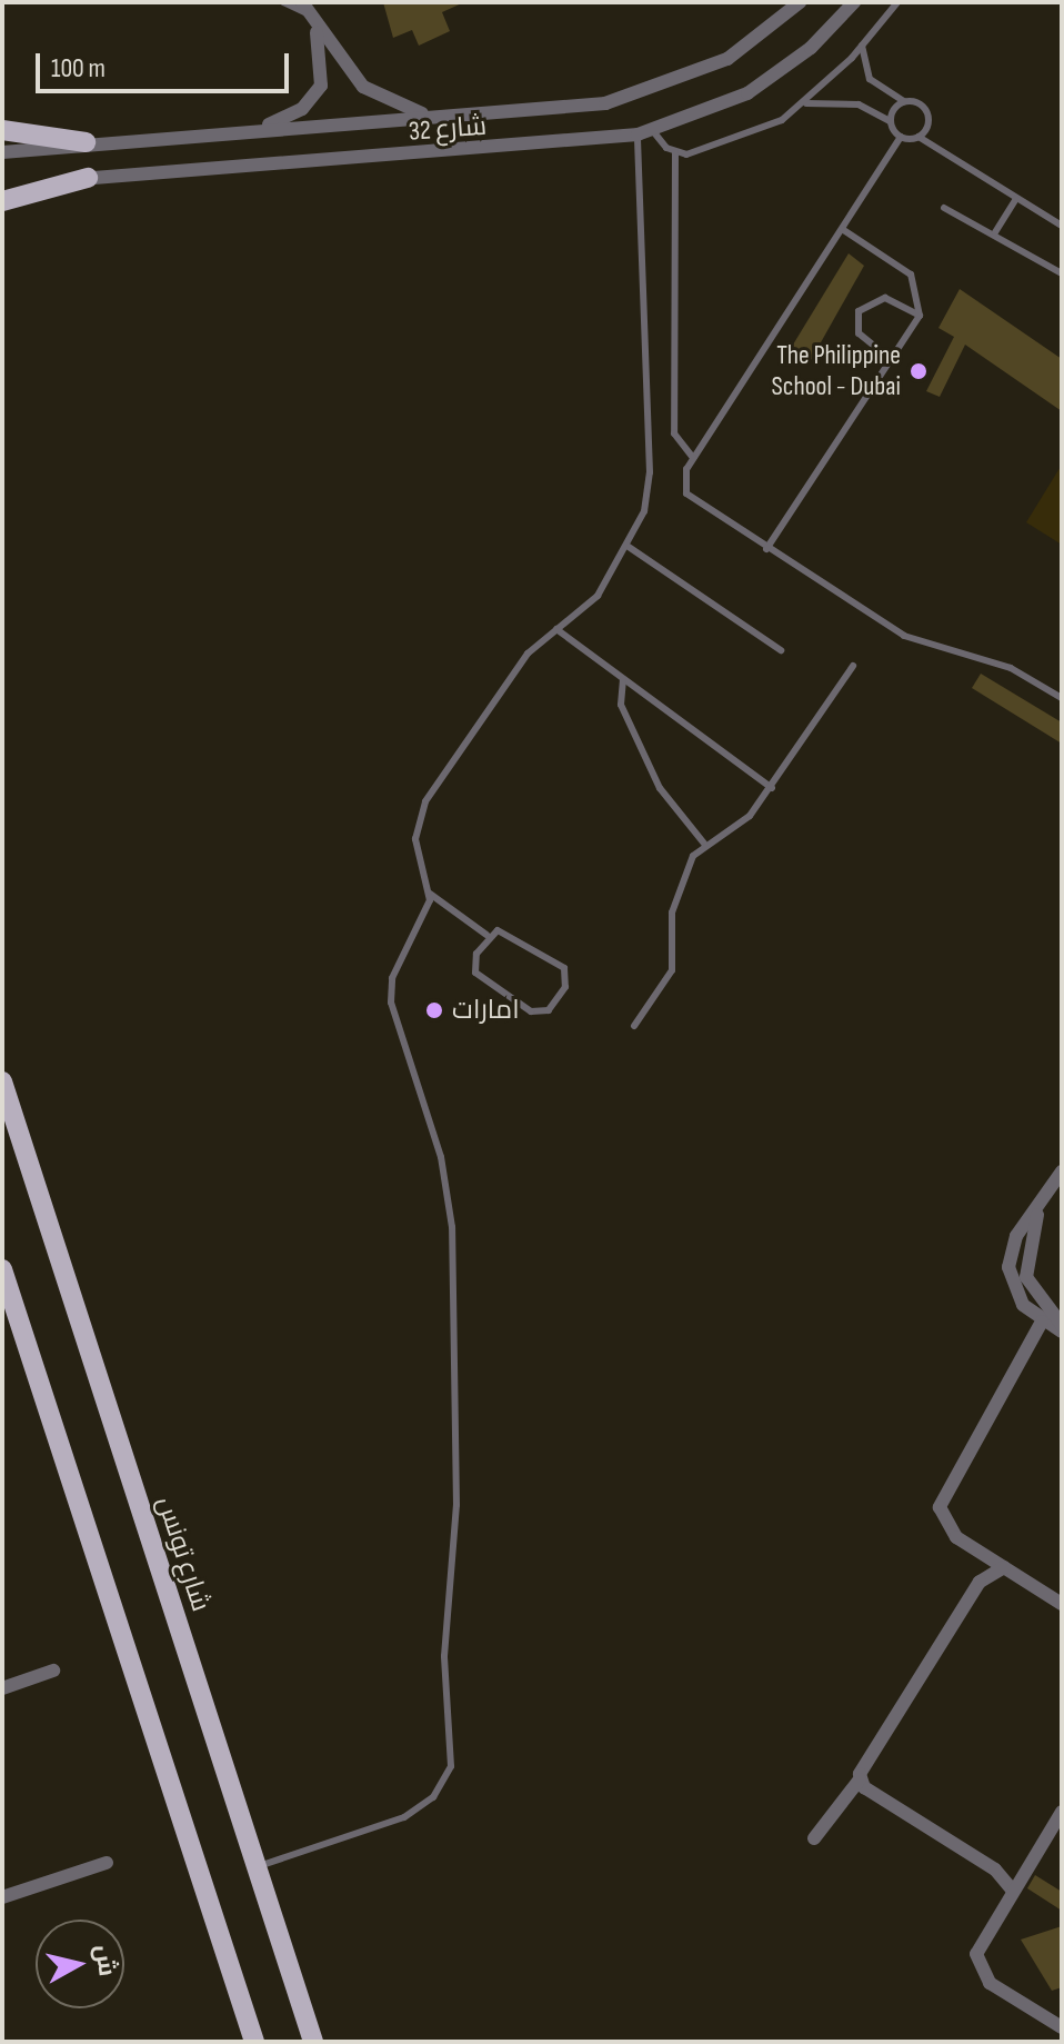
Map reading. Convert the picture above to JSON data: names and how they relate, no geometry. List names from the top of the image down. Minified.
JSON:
{"streets":{"main road":["شارع تونس"],"street":["شارع 32"]},"places":["The Philippine School - Dubai","امارات"],"scale_bar":"100 m","north":"right"}
